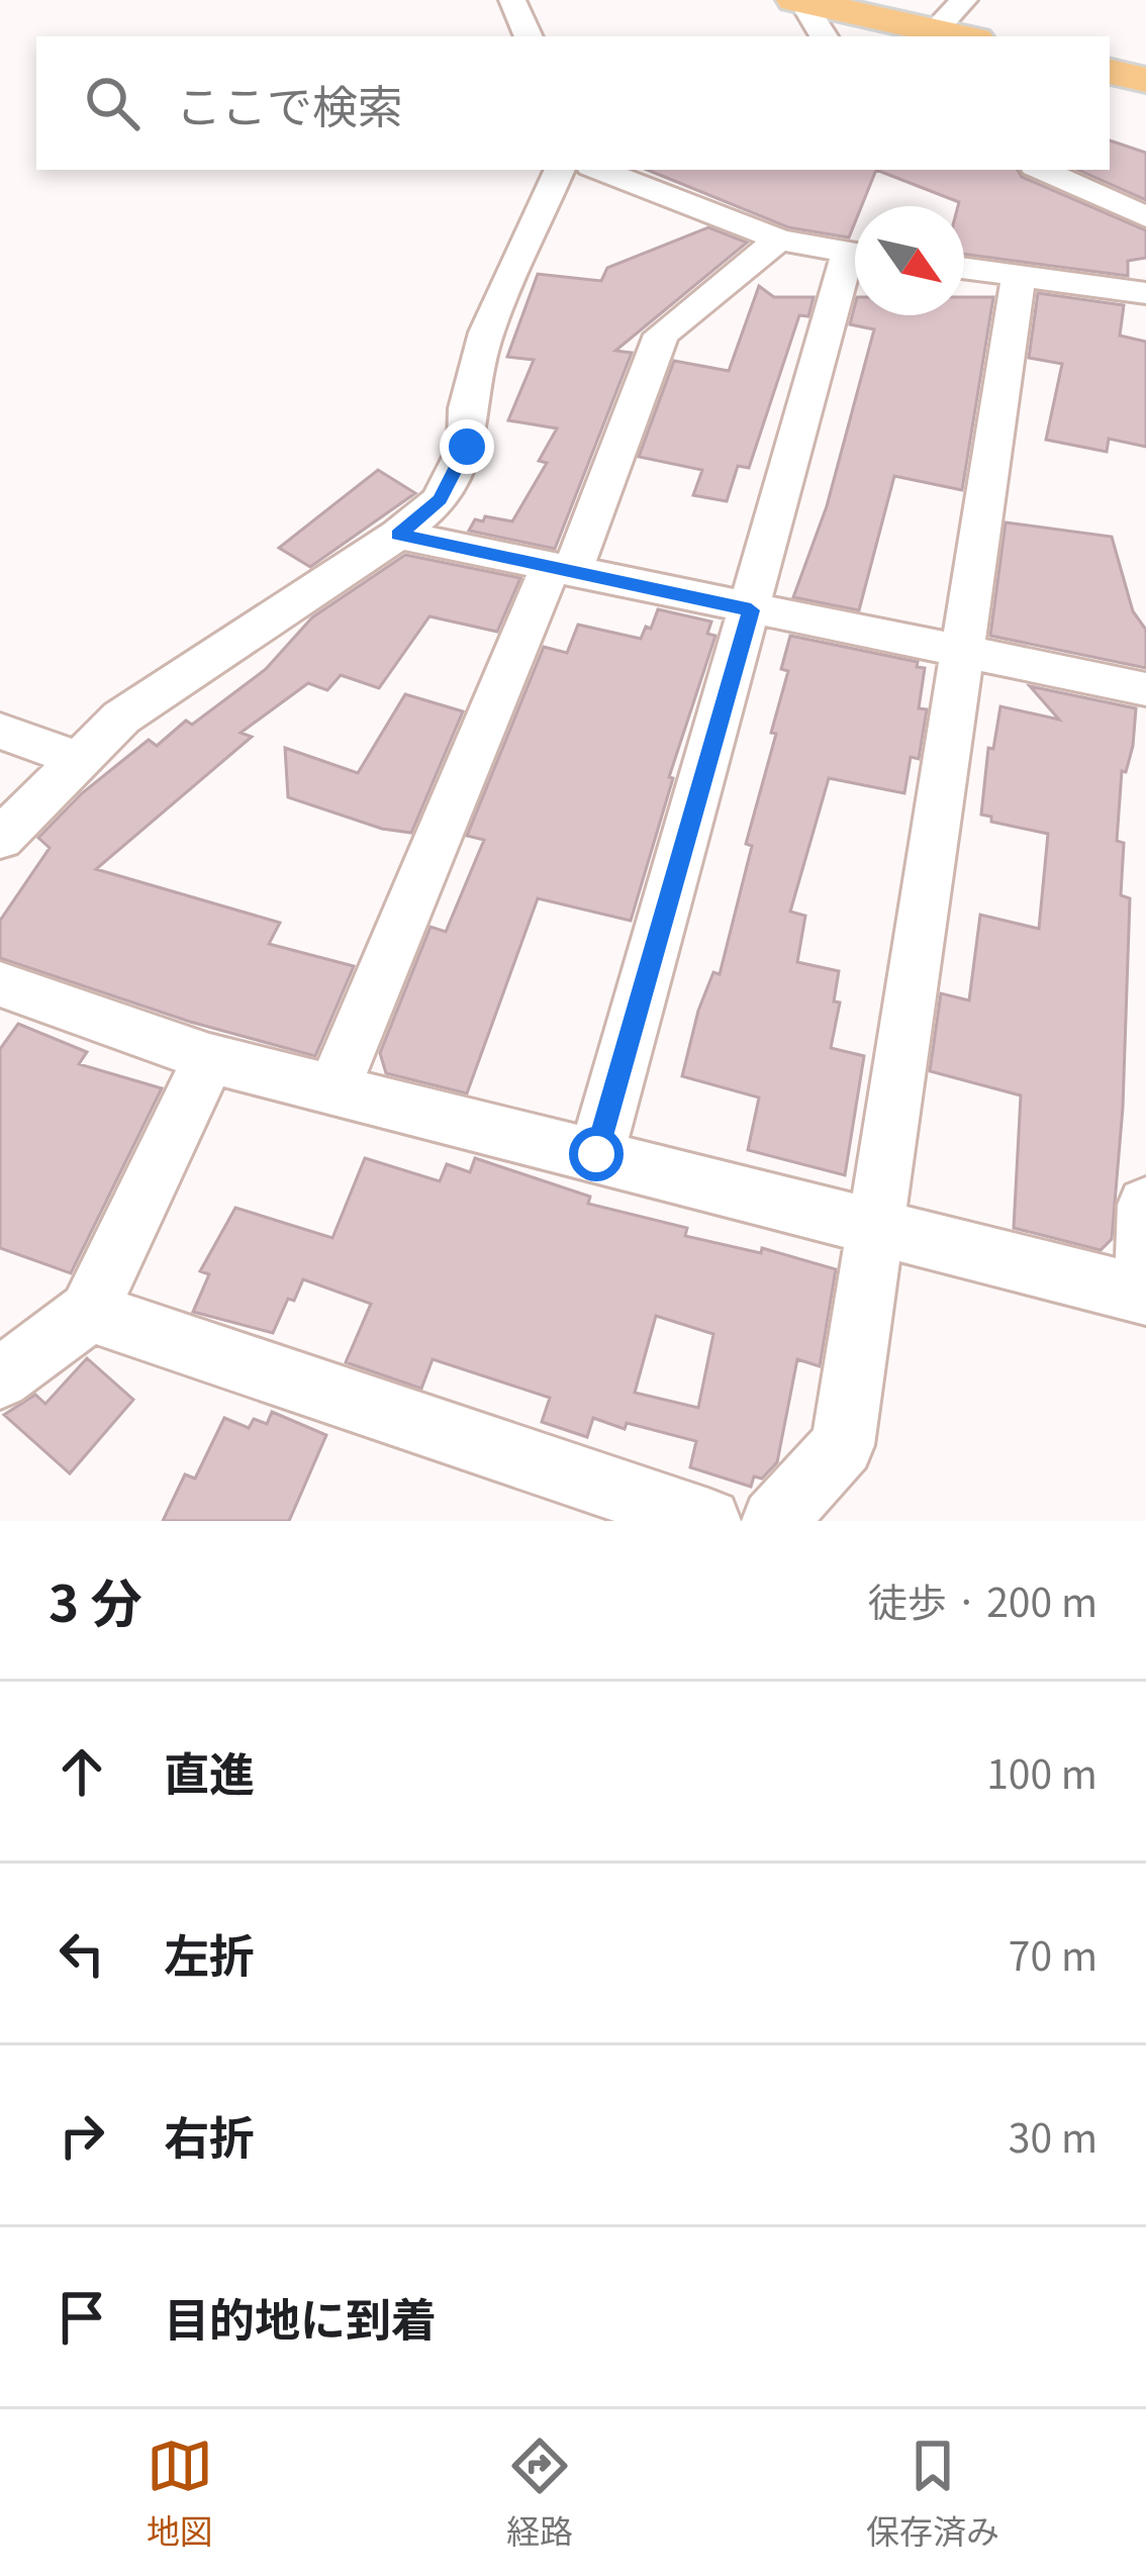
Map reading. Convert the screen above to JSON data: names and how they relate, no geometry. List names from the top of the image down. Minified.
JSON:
{"north":"bottom right","page":{"search":"ここで検索","heading":["3 分","徒歩 · 200 m"],"list":[["直進","100 m"],["左折","70 m"],["右折","30 m"],"目的地に到着"],"nav":["地図","経路","保存済み"]}}
